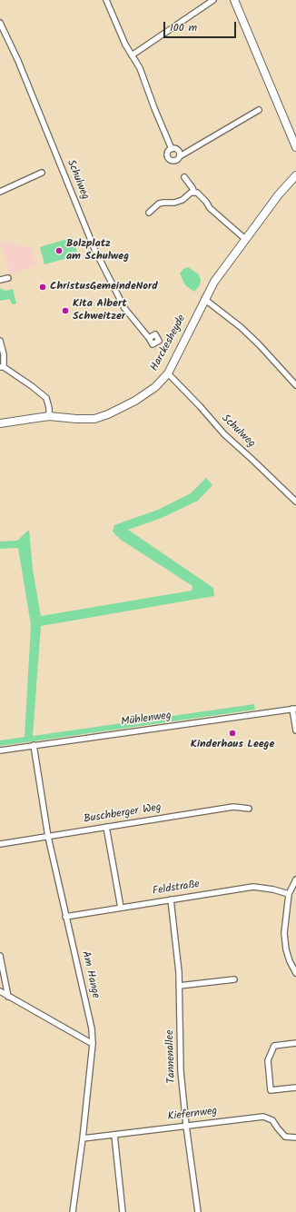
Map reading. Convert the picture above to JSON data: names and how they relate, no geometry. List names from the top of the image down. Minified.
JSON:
{"streets":{"main road":["Harckesheyde"],"street":["Schulweg","Mühlenweg","Buschberger Weg","Feldstraße","Am Hange","Tannenallee","Kiefernweg"]},"crossings":[["Schulweg","Harckesheyde"],["Mühlenweg","Am Hange"],["Buschberger Weg","Am Hange"],["Feldstraße","Am Hange"],["Feldstraße","Tannenallee"],["Am Hange","Kiefernweg"],["Tannenallee","Kiefernweg"]],"places":["Bolzplatz am Schulweg","ChristusGemeindeNord","Kita Albert Schweitzer","Kinderhaus Leege"],"scale_bar":"100 m"}
